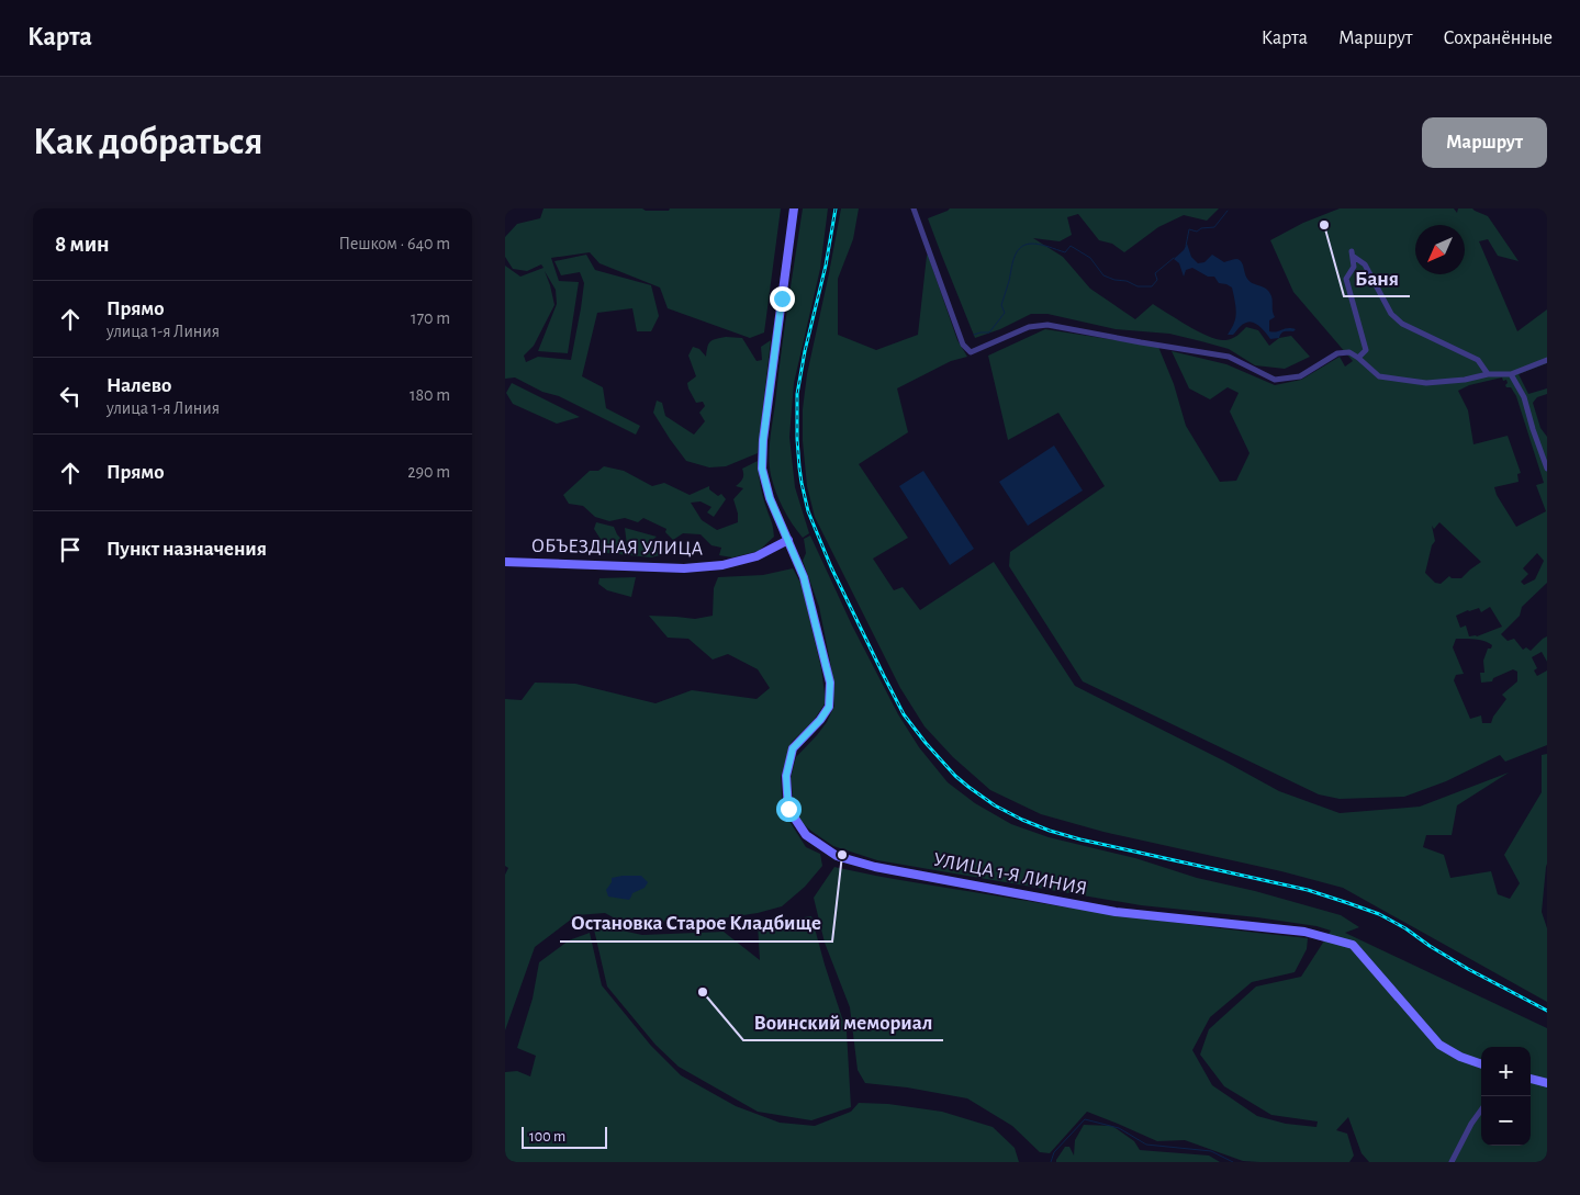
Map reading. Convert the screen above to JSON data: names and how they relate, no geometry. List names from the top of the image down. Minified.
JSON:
{"streets":{"street":["ОБЪЕЗДНАЯ УЛИЦА","УЛИЦА 1-Я ЛИНИЯ"]},"crossings":[["ОБЪЕЗДНАЯ УЛИЦА","УЛИЦА 1-Я ЛИНИЯ"]],"places":["Баня","Остановка Старое Кладбище","Воинский мемориал"],"scale_bar":"100 m","north":"bottom left","page":{"header":"Карта","nav":["Карта","Маршрут","Сохранённые"],"buttons":"Маршрут","title":"Как добраться","heading":["8 мин","Пешком · 640 m"],"list":[["Прямо","улица 1-я Линия","170 m"],["Налево","улица 1-я Линия","180 m"],["Прямо","290 m"],"Пункт назначения"],"map_buttons":["+","−"],"scale":"100 m"}}
